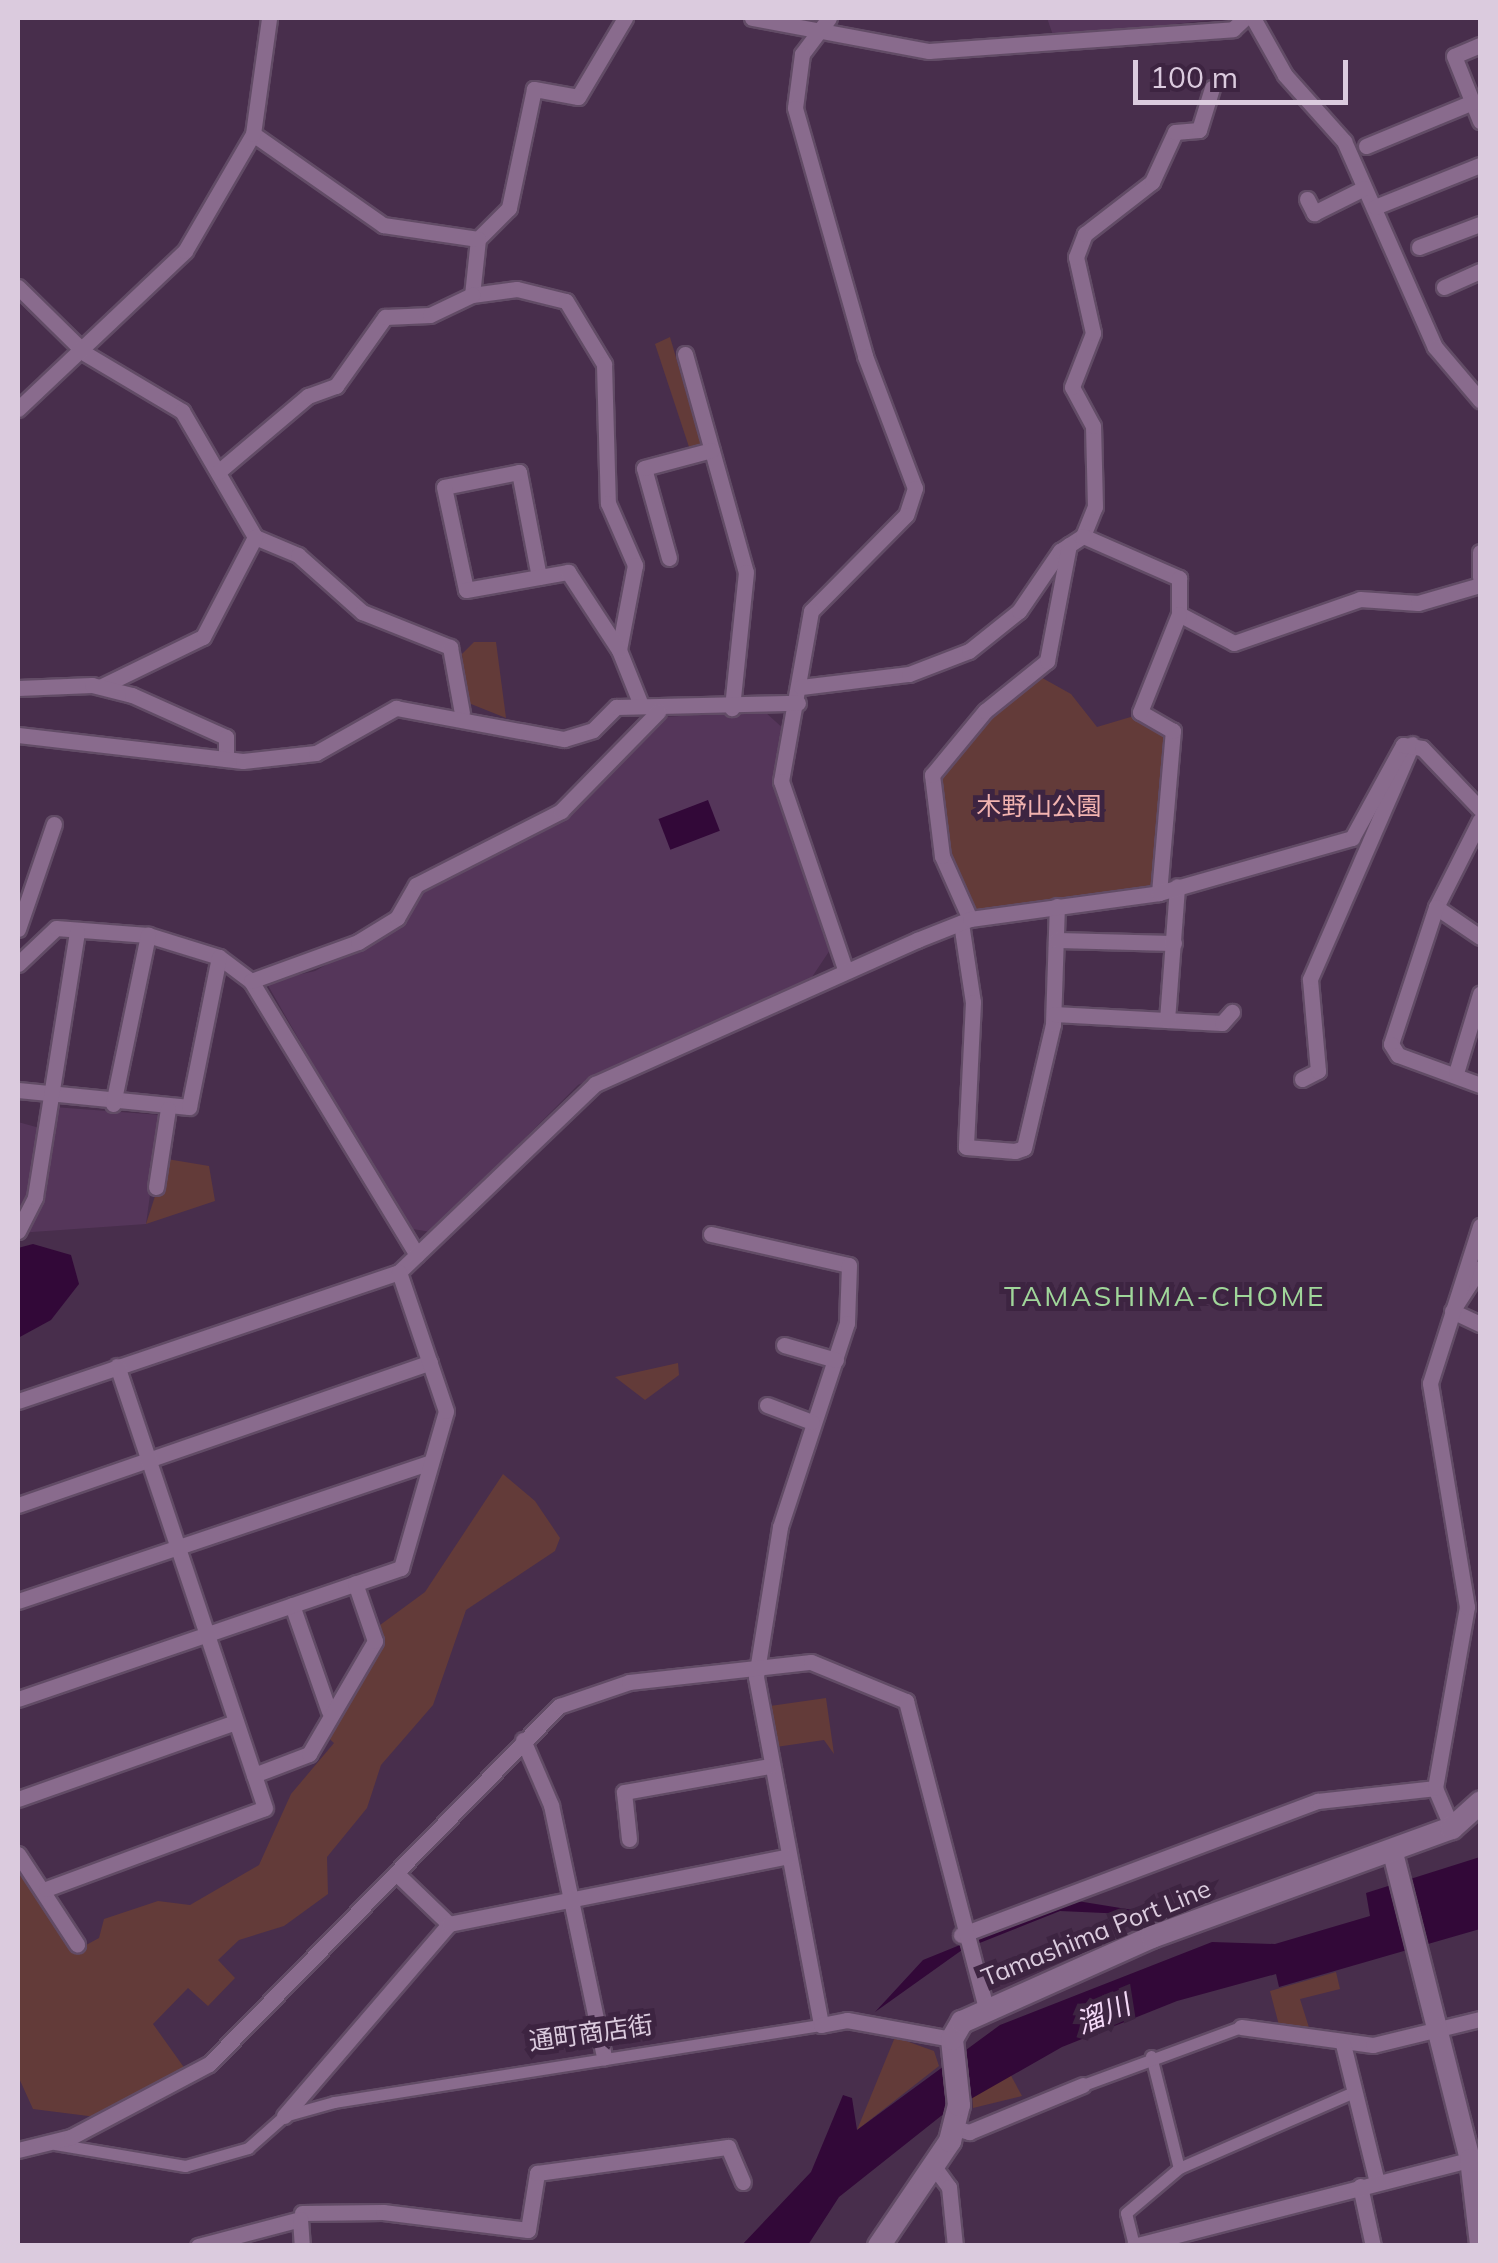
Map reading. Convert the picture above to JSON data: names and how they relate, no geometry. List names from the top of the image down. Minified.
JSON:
{"streets":{"main road":["Tamashima Port Line"],"street":["通町商店街"]},"crossings":[["Tamashima Port Line","通町商店街"]],"districts":["TAMASHIMA-CHOME"],"water":["溜川"],"parks":["木野山公園"],"scale_bar":"100 m"}
